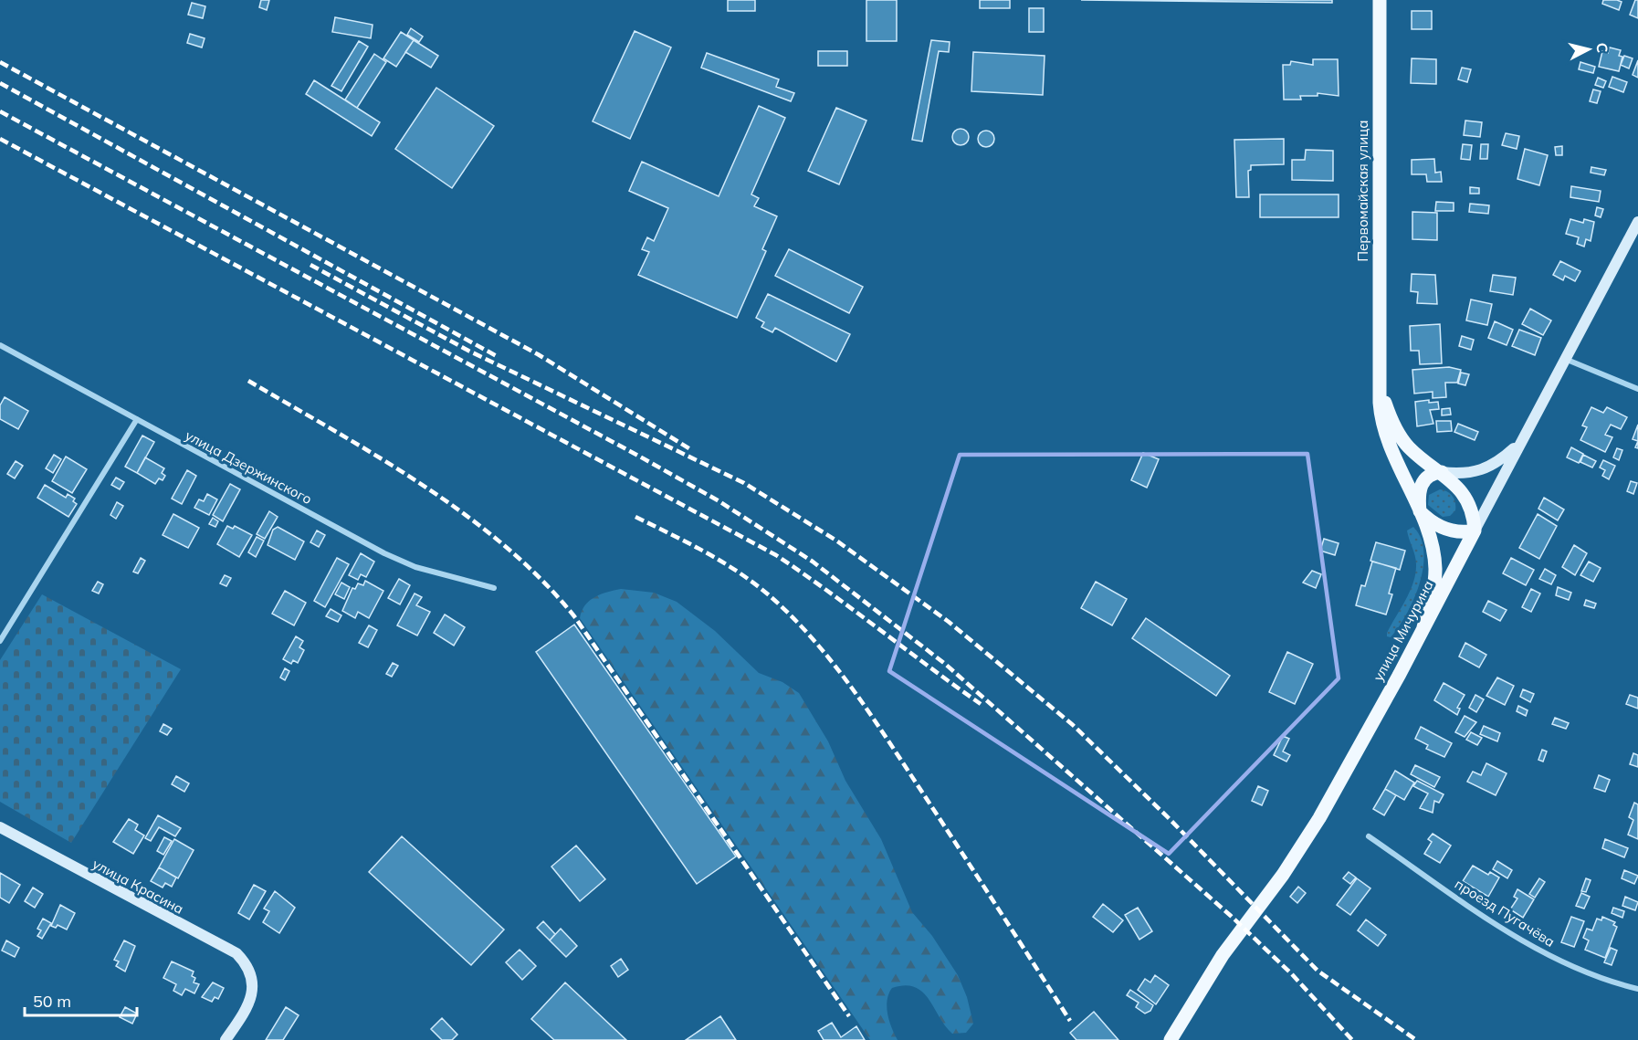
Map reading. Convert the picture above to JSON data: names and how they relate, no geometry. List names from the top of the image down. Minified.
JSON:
{"streets":{"main road":["Первомайская улица","улица Мичурина","улица Красина"],"street":["улица Дзержинского","проезд Пугачёва"]},"crossings":[["Первомайская улица","улица Мичурина"]],"scale_bar":"50 m","north":"right"}
